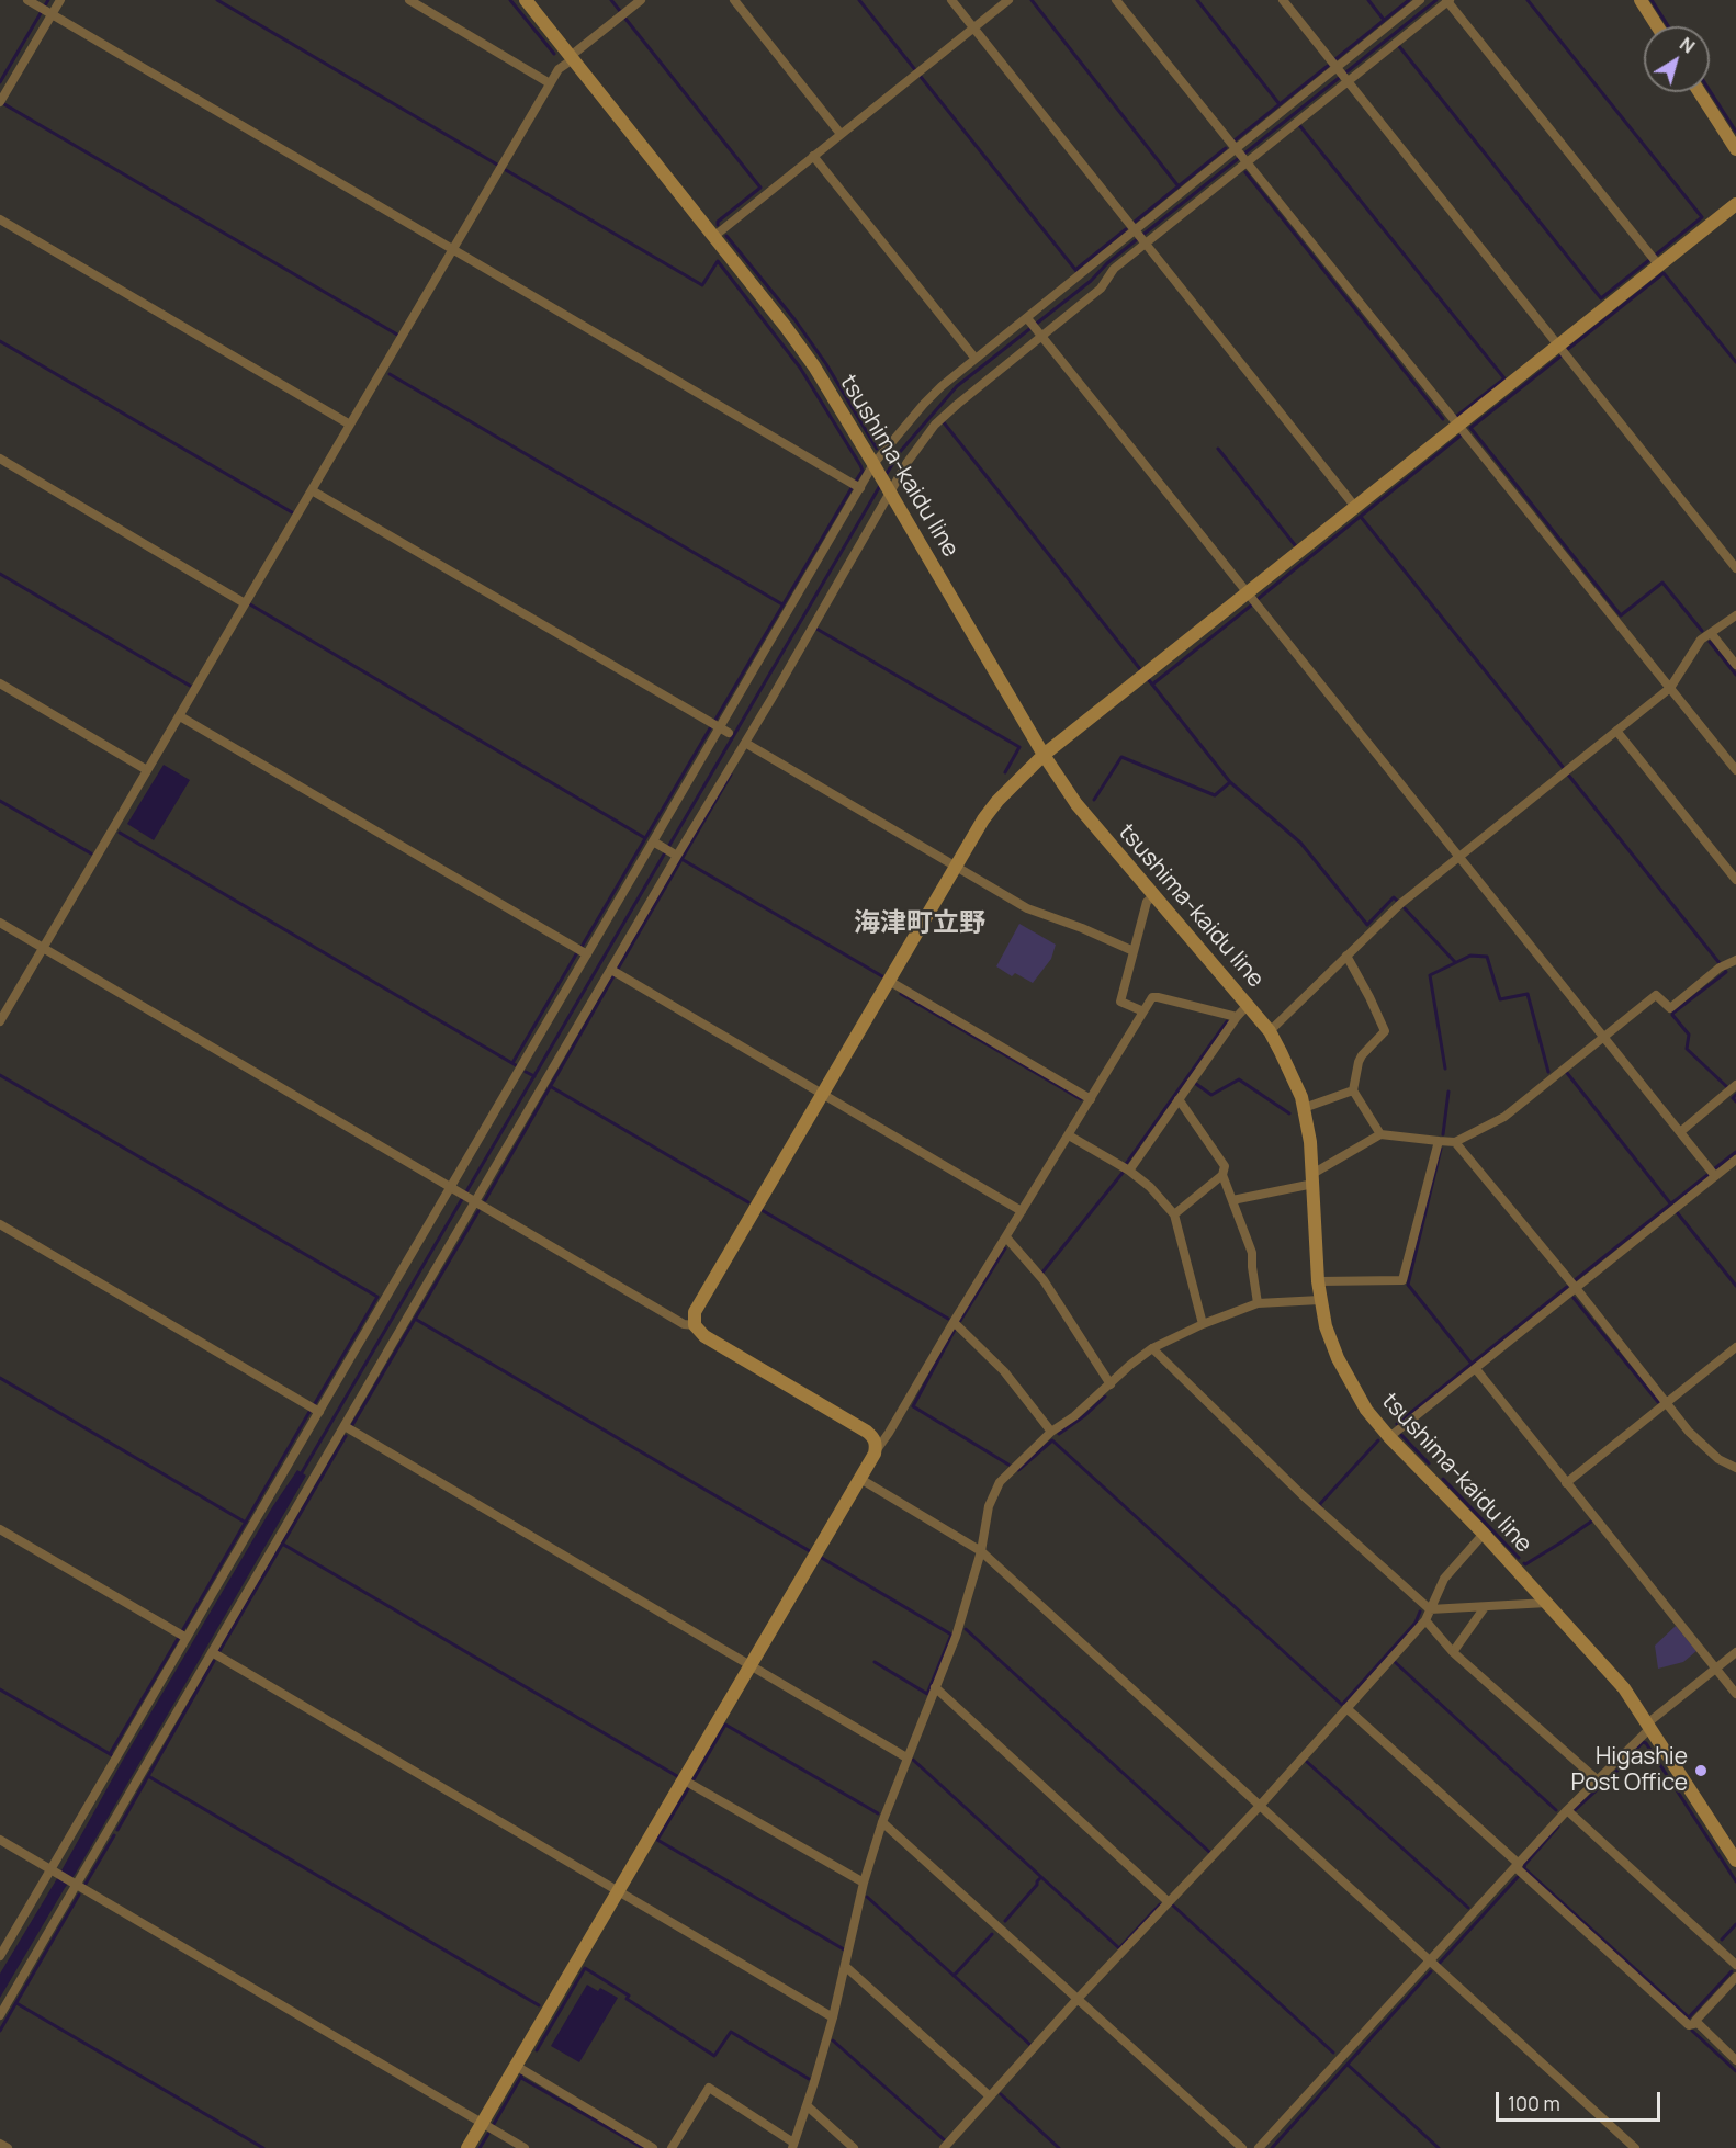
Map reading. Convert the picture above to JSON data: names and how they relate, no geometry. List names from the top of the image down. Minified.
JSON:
{"streets":{"street":["tsushima-kaidu line"]},"districts":["海津町立野"],"places":["Higashie Post Office"],"scale_bar":"100 m","north":"top right"}
